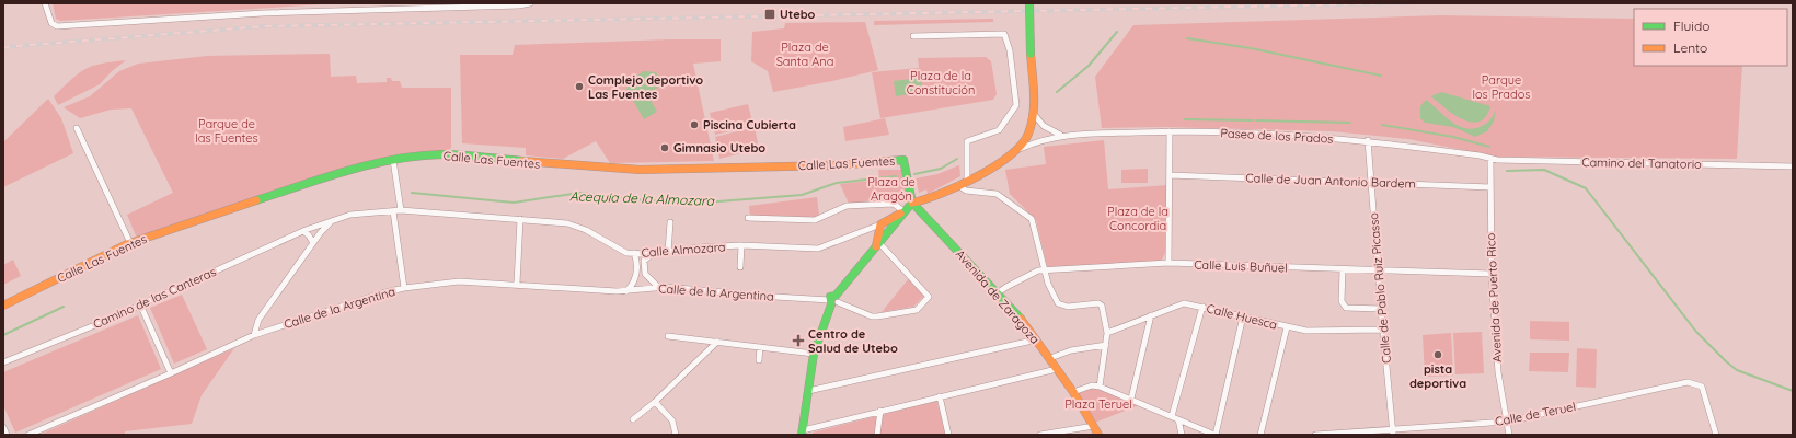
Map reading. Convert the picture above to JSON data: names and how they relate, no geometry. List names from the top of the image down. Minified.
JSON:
{"streets":{"street":["Paseo de los Prados","Calle Las Fuentes","Camino del Tanatorio","Calle de Juan Antonio Bardem","Calle Almozara","Calle Luis Buñuel","Calle de Pablo Ruiz Picasso","Calle de la Argentina","Avenida de Zaragoza","Camino de las Canteras","Avenida de Puerto Rico","Calle Huesca","Calle de Teruel"]},"crossings":[["Paseo de los Prados","Camino del Tanatorio"],["Paseo de los Prados","Calle de Pablo Ruiz Picasso"],["Paseo de los Prados","Avenida de Puerto Rico"],["Calle Las Fuentes","Avenida de Zaragoza"],["Camino del Tanatorio","Avenida de Puerto Rico"],["Calle de Juan Antonio Bardem","Calle de Pablo Ruiz Picasso"],["Calle de Juan Antonio Bardem","Avenida de Puerto Rico"],["Calle Almozara","Camino de las Canteras"],["Calle Luis Buñuel","Calle de Pablo Ruiz Picasso"],["Calle Luis Buñuel","Avenida de Zaragoza"],["Calle Luis Buñuel","Avenida de Puerto Rico"],["Calle de Pablo Ruiz Picasso","Calle Huesca"],["Calle de Pablo Ruiz Picasso","Calle de Teruel"],["Avenida de Puerto Rico","Calle de Teruel"]],"water":["Acequia de la Almozara"],"parks":["Plaza de Santa Ana","Plaza de la Constitución","Parque los Prados","Parque de las Fuentes","Plaza de Aragón","Plaza de la Concordia","Plaza Teruel"],"places":{"transit":["Utebo"],"other":["Complejo deportivo Las Fuentes","Piscina Cubierta","Gimnasio Utebo","pista deportiva"],"health":["Centro de Salud de Utebo"]},"legend":["Fluido","Lento"]}
